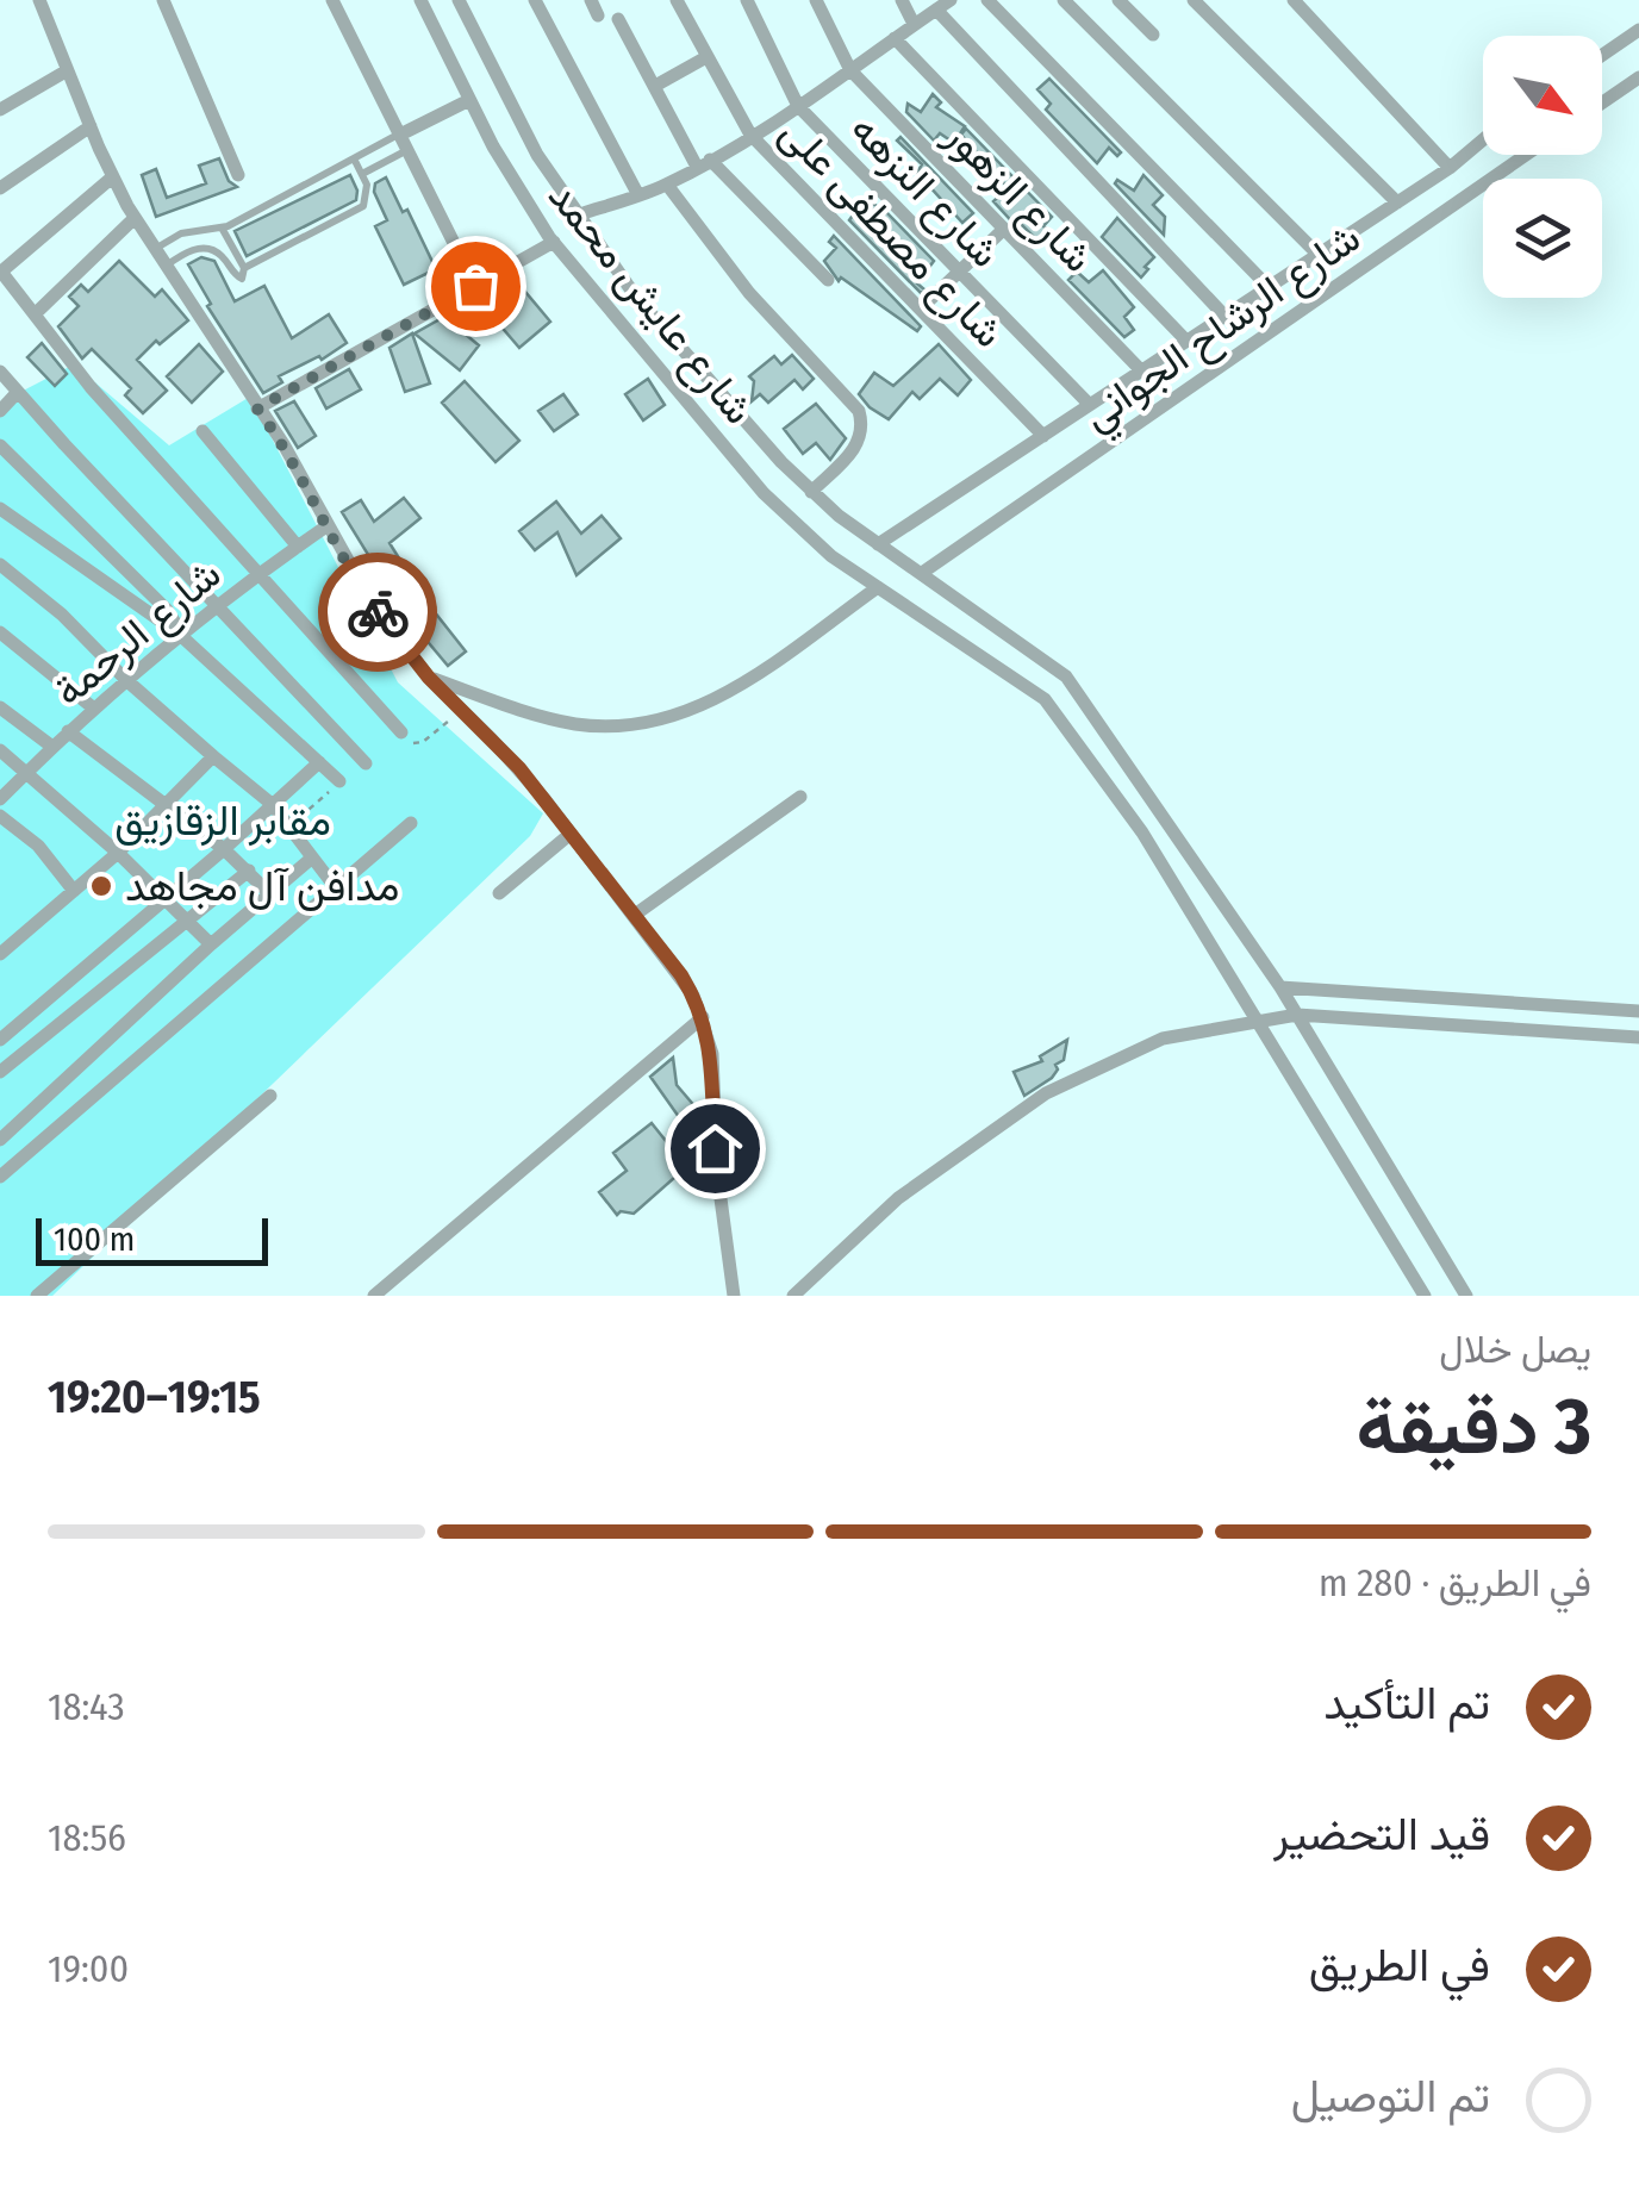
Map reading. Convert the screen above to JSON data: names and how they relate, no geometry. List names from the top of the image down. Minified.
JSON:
{"streets":{"street":["شارع النزهه","شارع الزهور","شارع مصطفى على","شارع عايش محمد","شارع الرشاح الجواني","شارع الرحمة"]},"crossings":[["شارع النزهه","شارع الرشاح الجواني"],["شارع الزهور","شارع الرشاح الجواني"],["شارع مصطفى على","شارع الرشاح الجواني"]],"parks":["مقابر الزقازيق"],"places":["مدافن آل مجاهد"],"scale_bar":"100 m","north":"bottom right","page":{"scale":"100 m","heading":["3 دقيقة","يصل خلال","19:15–19:20"],"bar":"في الطريق · 280 m","list":[["تم التأكيد","18:43"],["قيد التحضير","18:56"],["في الطريق","19:00"],"تم التوصيل"]}}
